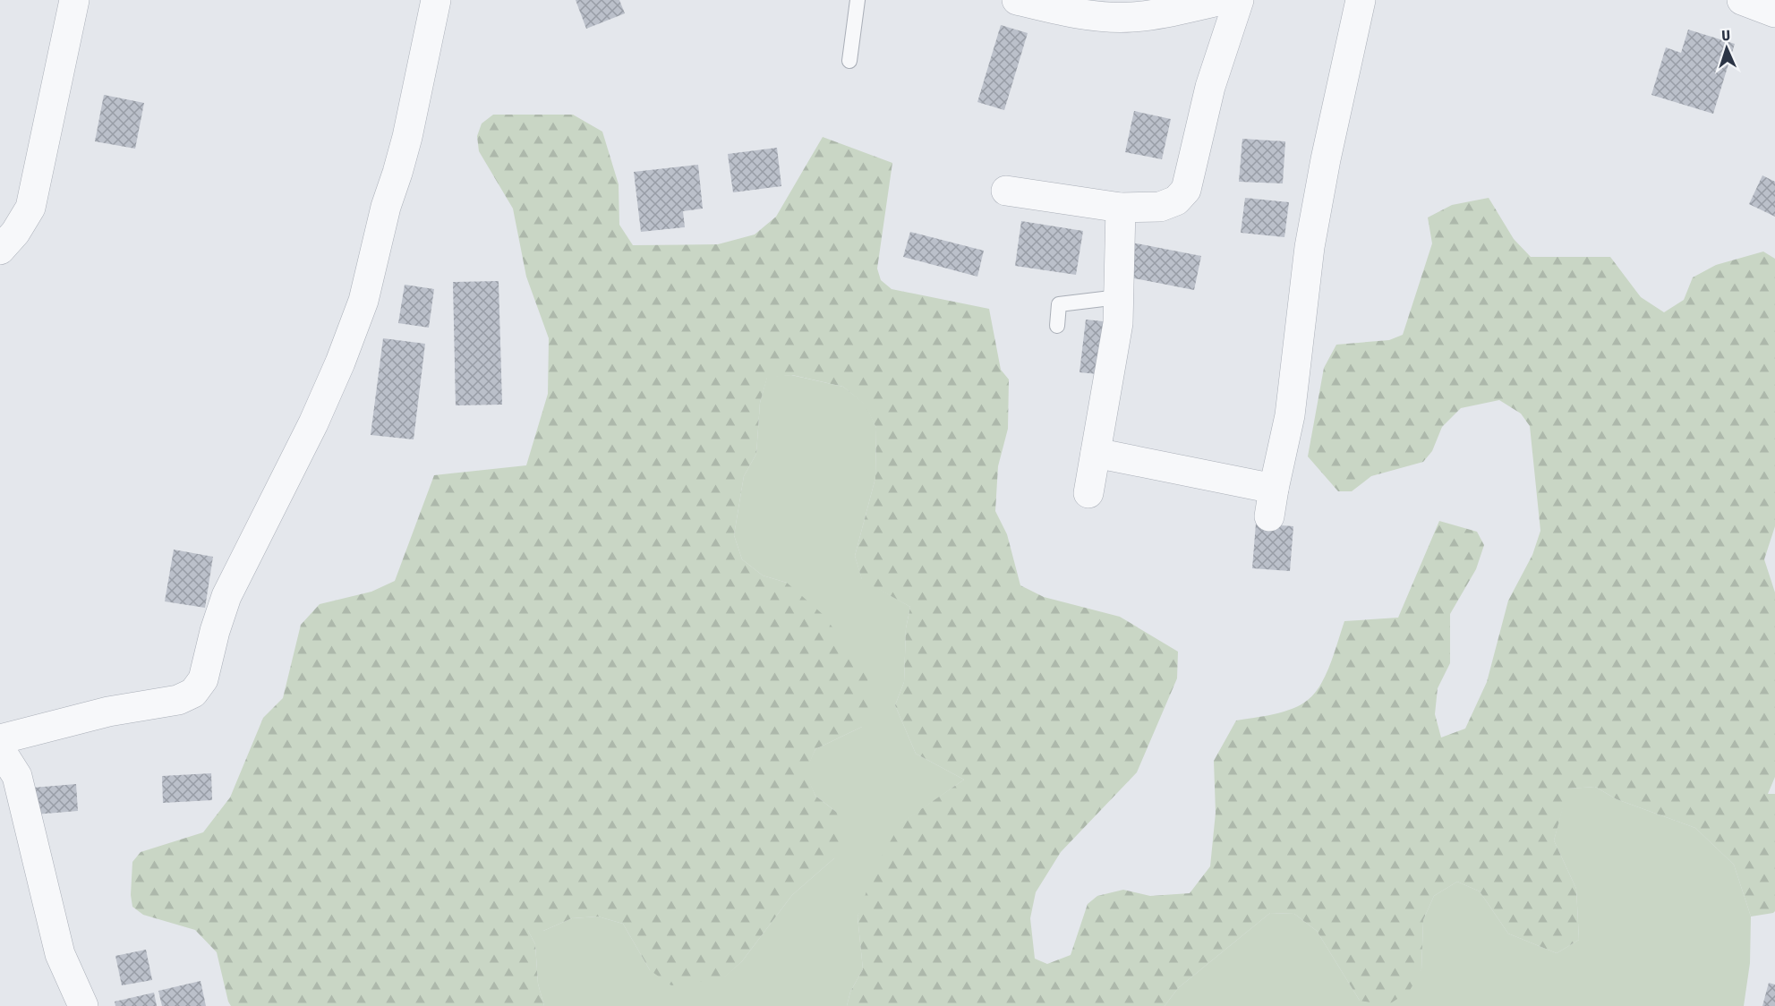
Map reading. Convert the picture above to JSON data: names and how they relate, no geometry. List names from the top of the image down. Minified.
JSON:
{"north":"top"}
